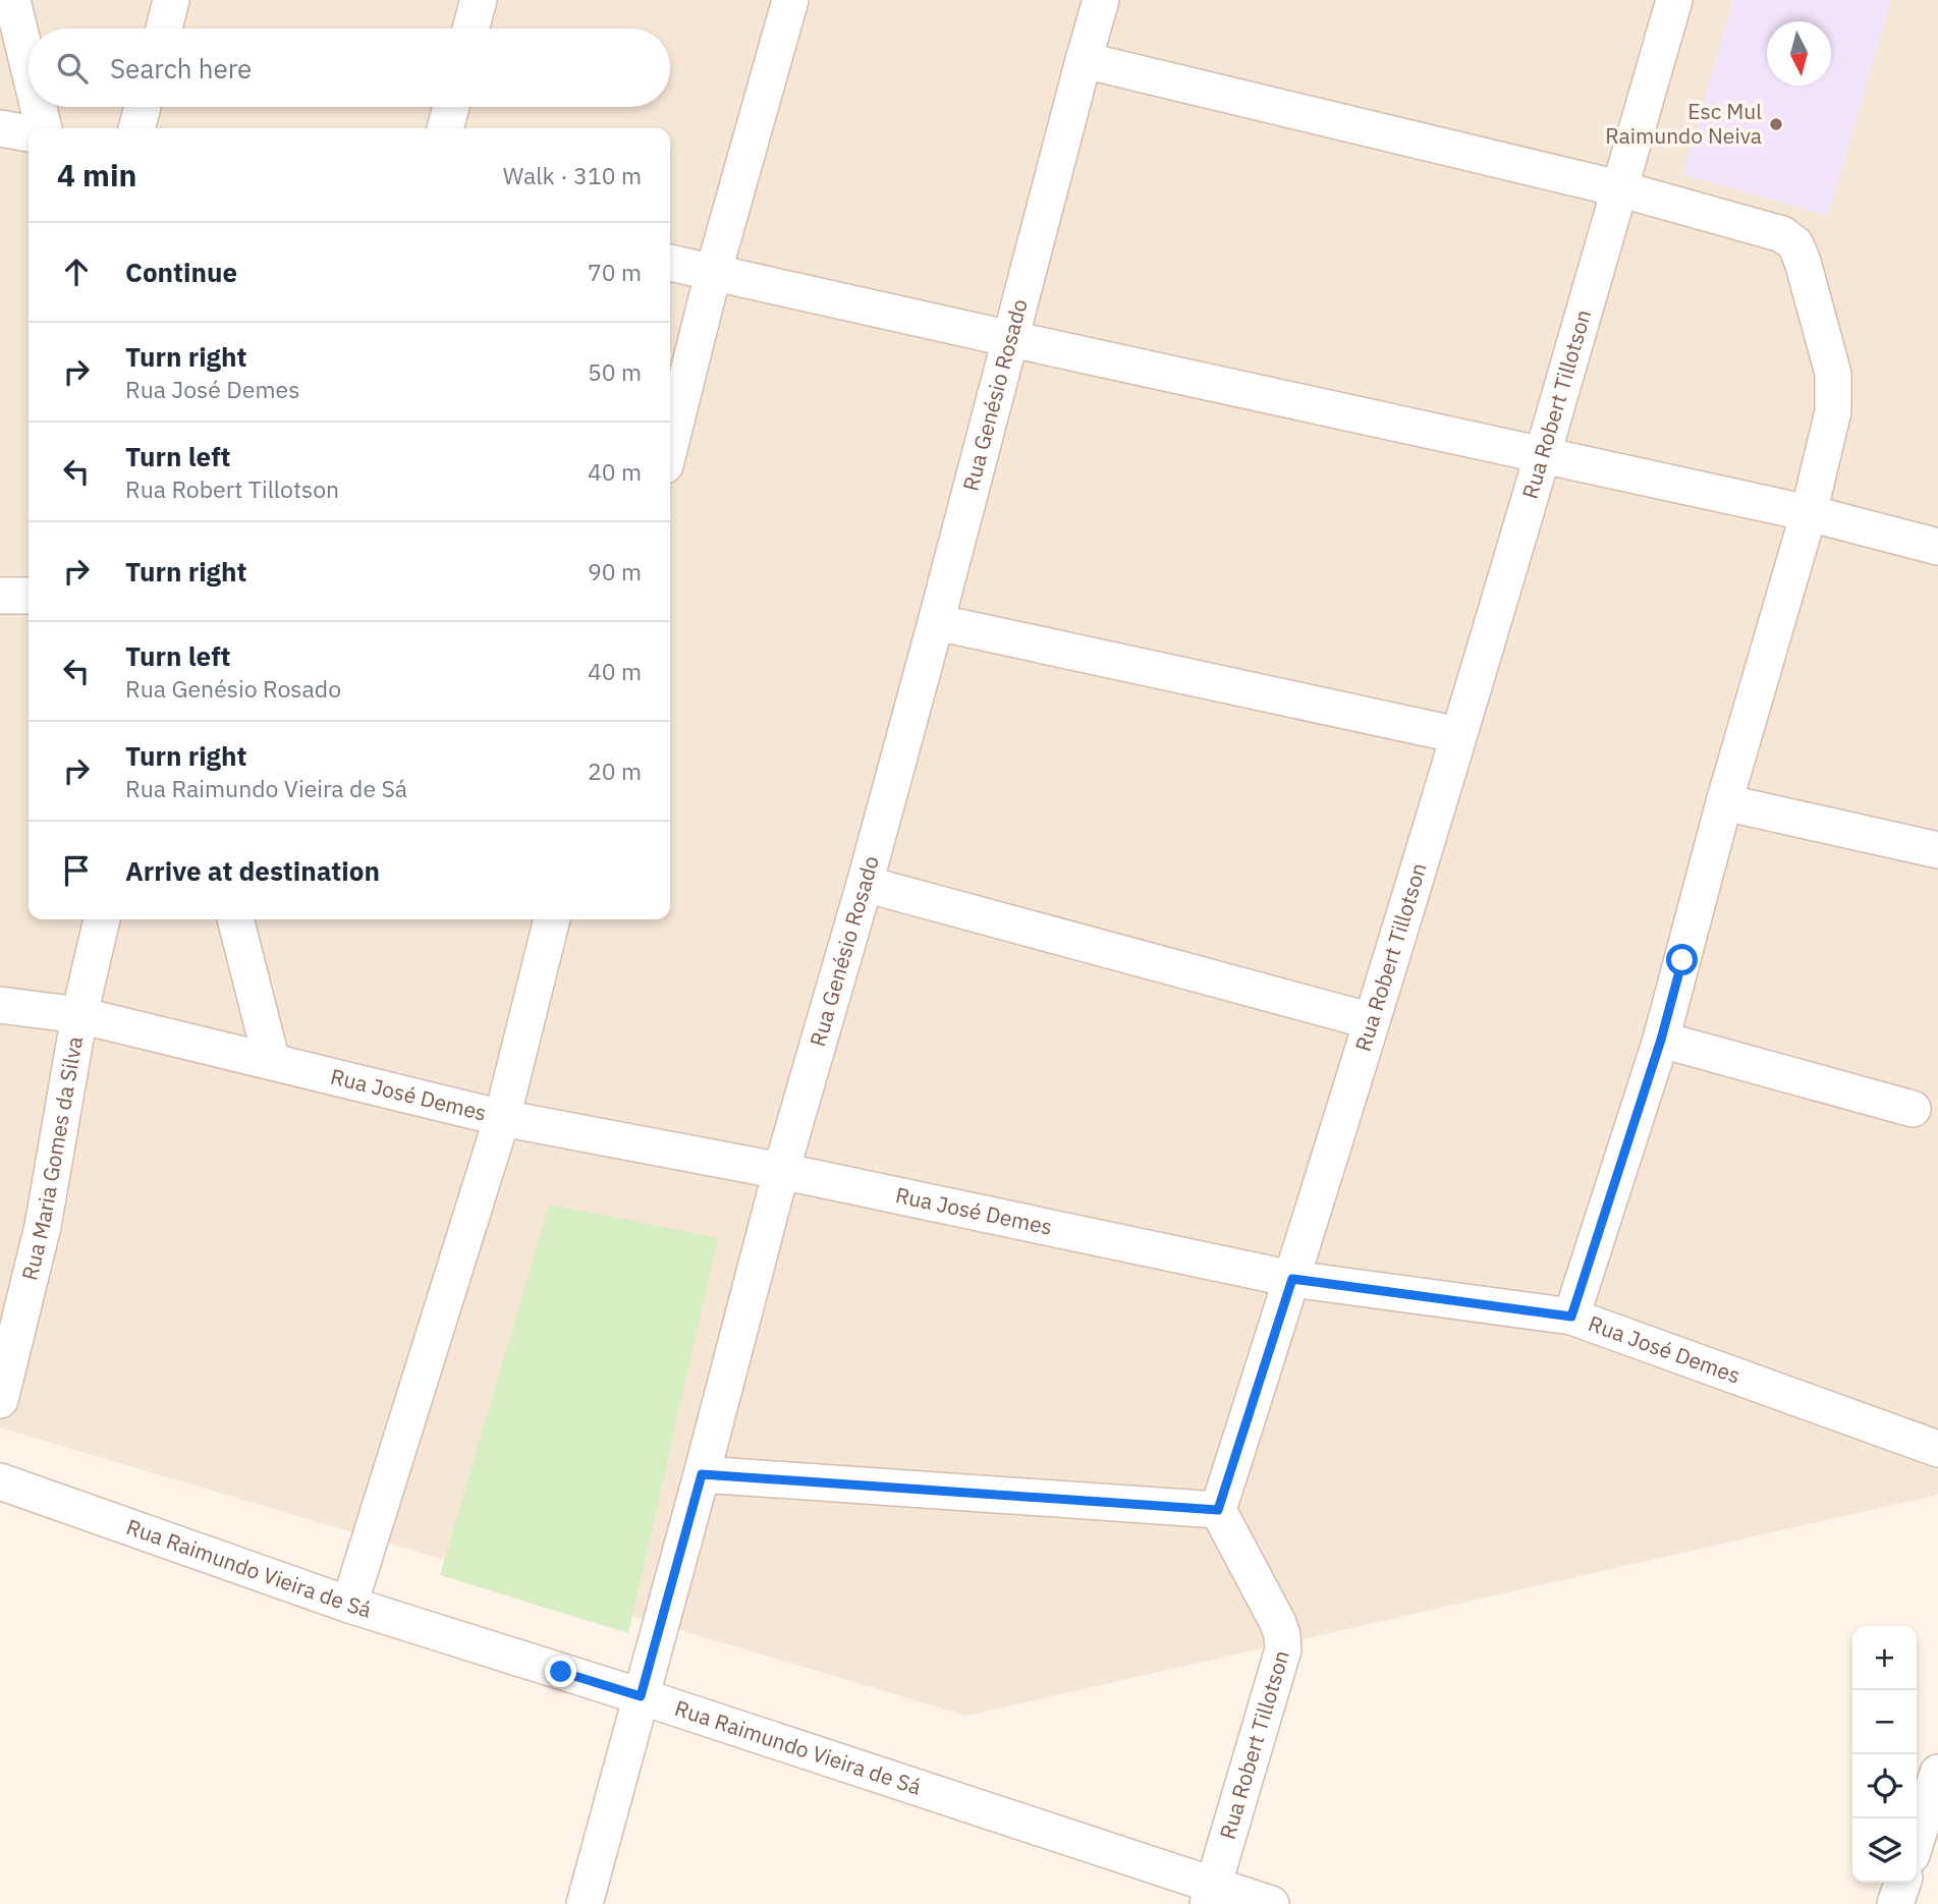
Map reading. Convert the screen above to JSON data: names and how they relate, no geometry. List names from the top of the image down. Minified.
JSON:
{"streets":{"street":["Rua Genésio Rosado","Rua Robert Tillotson","Rua José Demes","Rua Maria Gomes da Silva","Rua Raimundo Vieira de Sá"]},"crossings":[["Rua Genésio Rosado","Rua José Demes"],["Rua Genésio Rosado","Rua Raimundo Vieira de Sá"],["Rua Robert Tillotson","Rua José Demes"],["Rua Robert Tillotson","Rua Raimundo Vieira de Sá"],["Rua José Demes","Rua Maria Gomes da Silva"]],"places":["Esc Mul Raimundo Neiva"],"north":"bottom","page":{"search":"Search here","heading":["4 min","Walk · 310 m"],"list":[["Continue","70 m"],["Turn right","Rua José Demes","50 m"],["Turn left","Rua Robert Tillotson","40 m"],["Turn right","90 m"],["Turn left","Rua Genésio Rosado","40 m"],["Turn right","Rua Raimundo Vieira de Sá","20 m"],"Arrive at destination"],"map_buttons":["+","−"]}}
